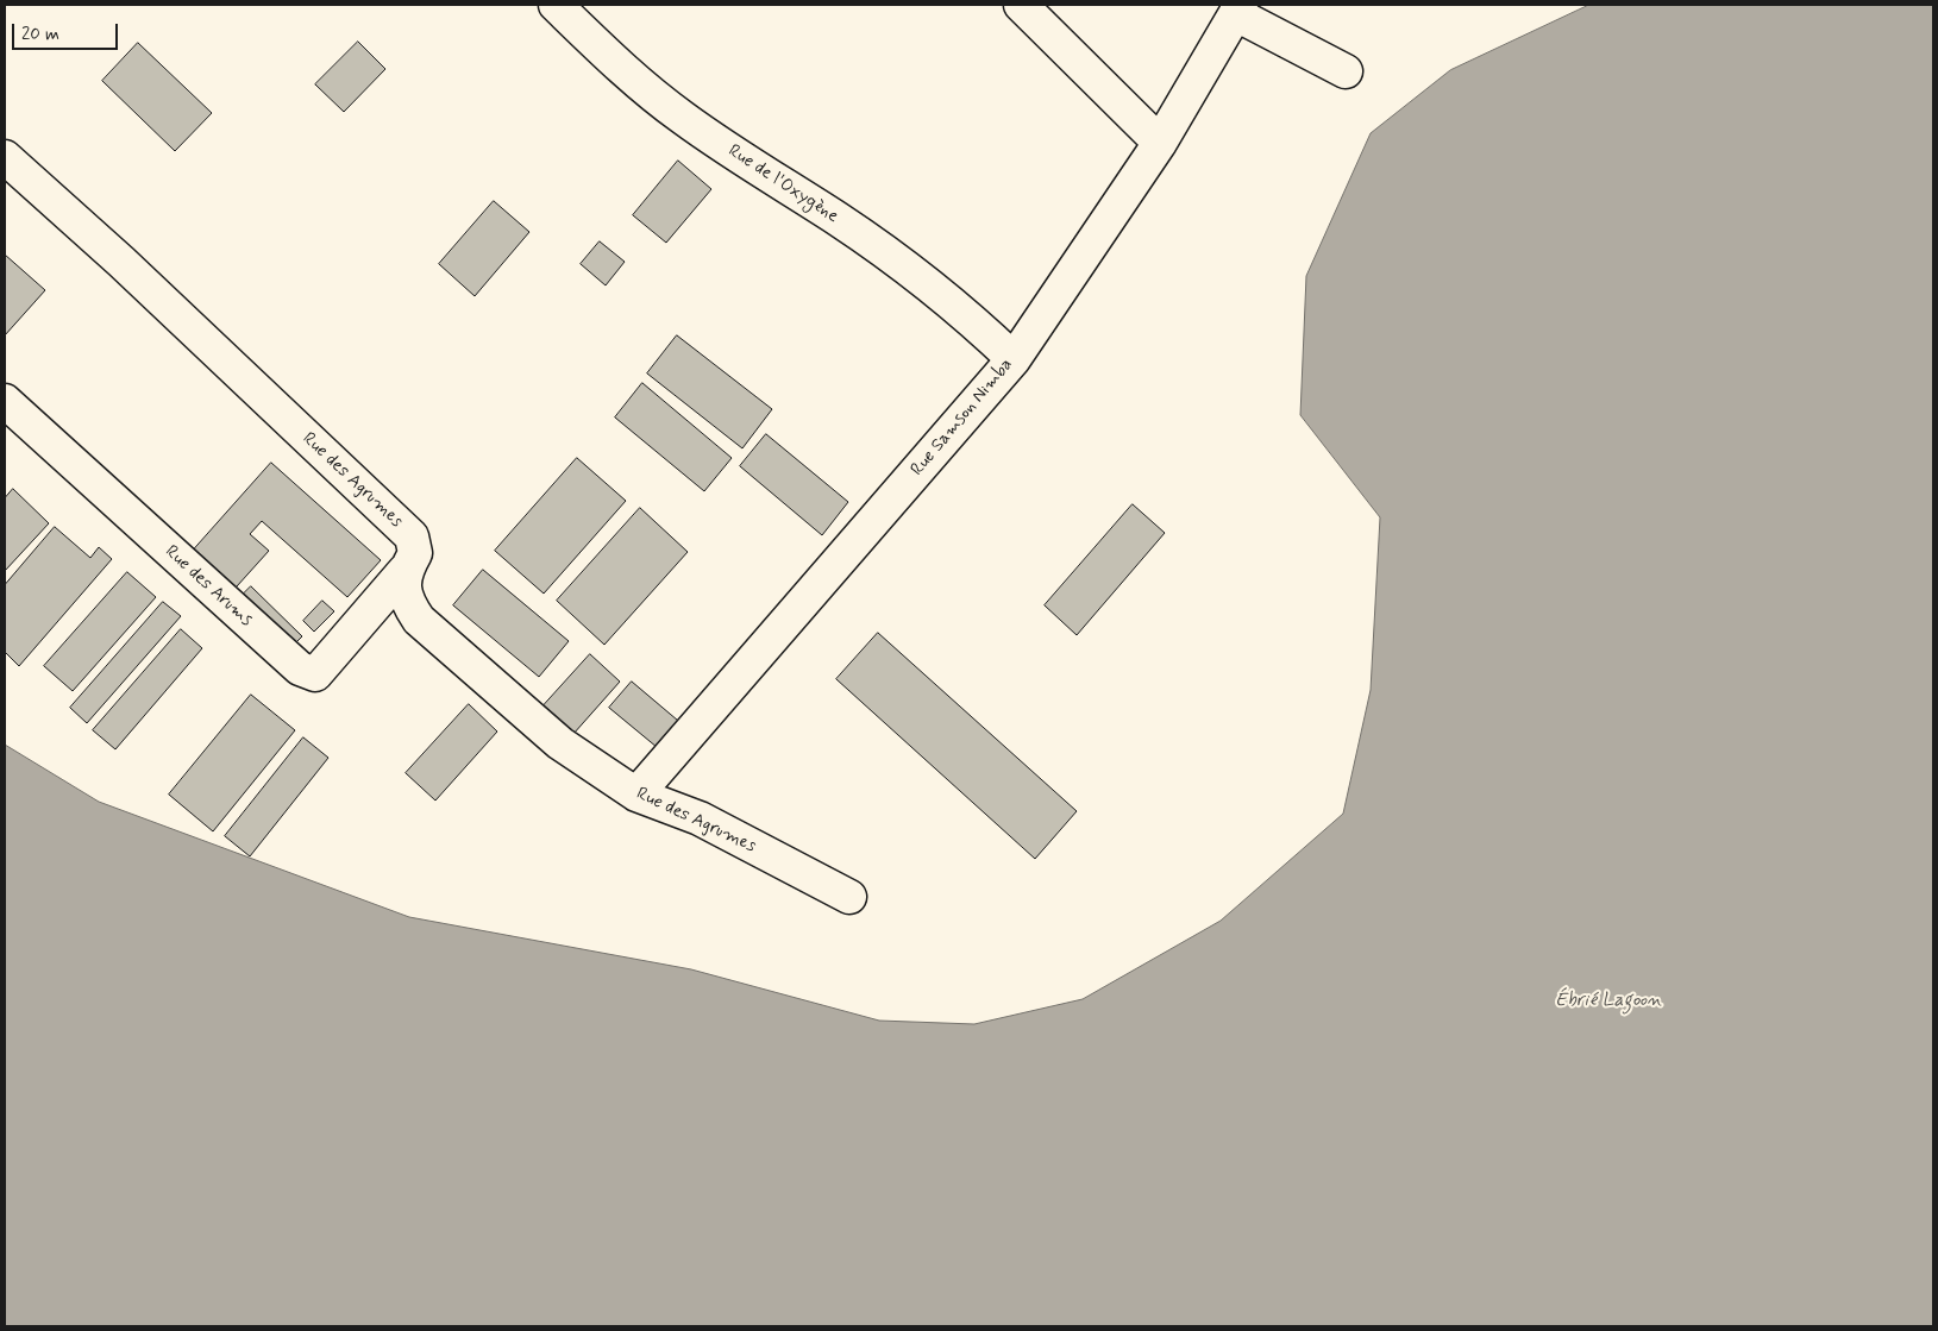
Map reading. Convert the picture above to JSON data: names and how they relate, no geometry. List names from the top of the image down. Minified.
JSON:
{"streets":{"street":["Rue de l'Oxygène","Rue Samson Nimba","Rue des Agrumes","Rue des Arums"]},"crossings":[["Rue de l'Oxygène","Rue Samson Nimba"],["Rue Samson Nimba","Rue des Agrumes"],["Rue des Agrumes","Rue des Arums"]],"water":["Ébrié Lagoon"],"scale_bar":"20 m"}
